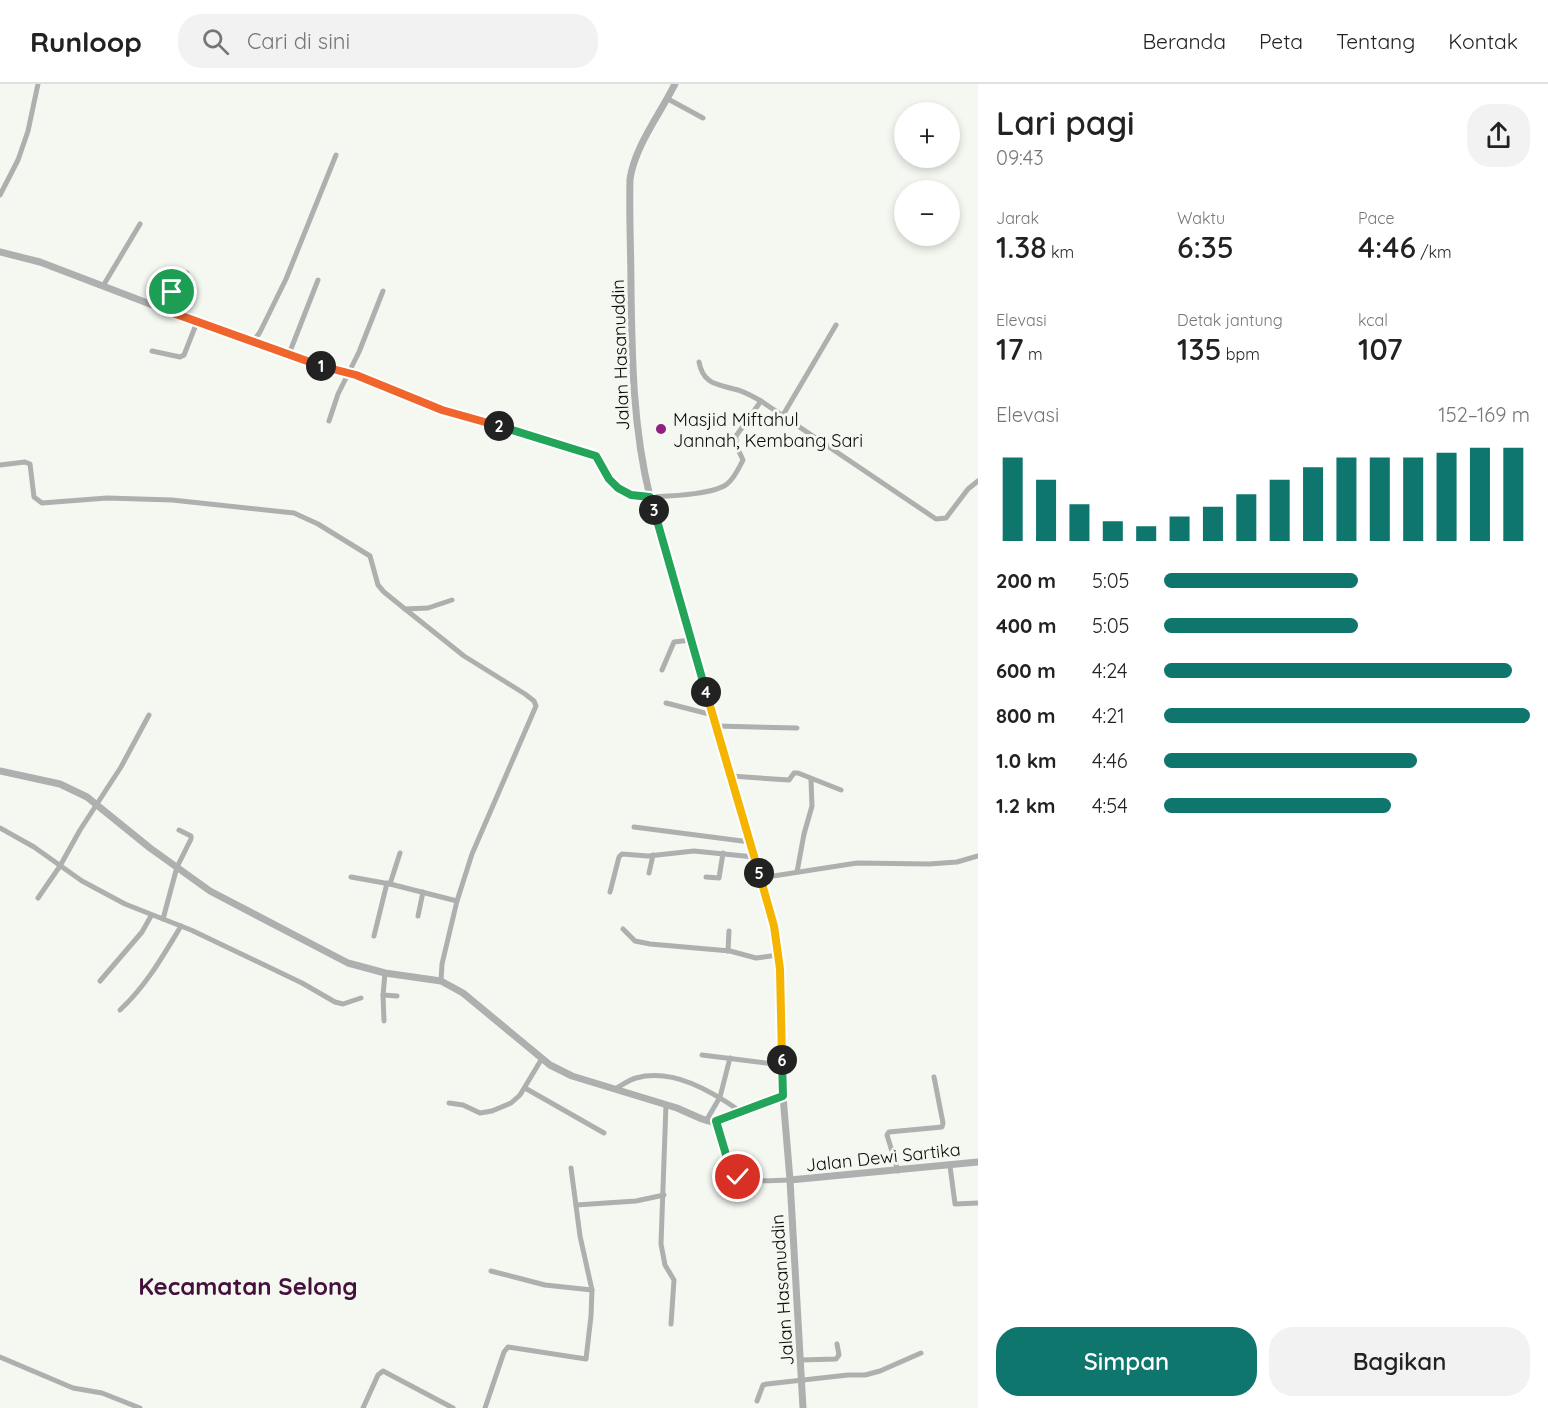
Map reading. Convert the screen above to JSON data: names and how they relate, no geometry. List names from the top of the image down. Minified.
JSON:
{"streets":{"street":["Jalan Hasanuddin","Jalan Dewi Sartika"]},"crossings":[["Jalan Hasanuddin","Jalan Dewi Sartika"]],"districts":["Kecamatan Selong"],"places":["Masjid Miftahul Jannah, Kembang Sari"],"page":{"header":"Runloop","search":"Cari di sini","nav":["Beranda","Peta","Tentang","Kontak"],"heading":["Lari pagi","09:43"],"map_buttons":["+","−"],"stats":[["Jarak","1.38 km"],["Waktu","6:35"],["Pace","4:46 /km"],["Elevasi","17 m"],["Detak jantung","135 bpm"],["kcal","107"]],"pins":["1","2","3","4","5","6"],"chart":["Elevasi","152–169 m"],"list":[{"name":"200 m","note":"5:05"},{"name":"400 m","note":"5:05"},{"name":"600 m","note":"4:24"},{"name":"800 m","note":"4:21"},{"name":"1.0 km","note":"4:46"},{"name":"1.2 km","note":"4:54"}],"buttons":["Simpan","Bagikan"]}}
